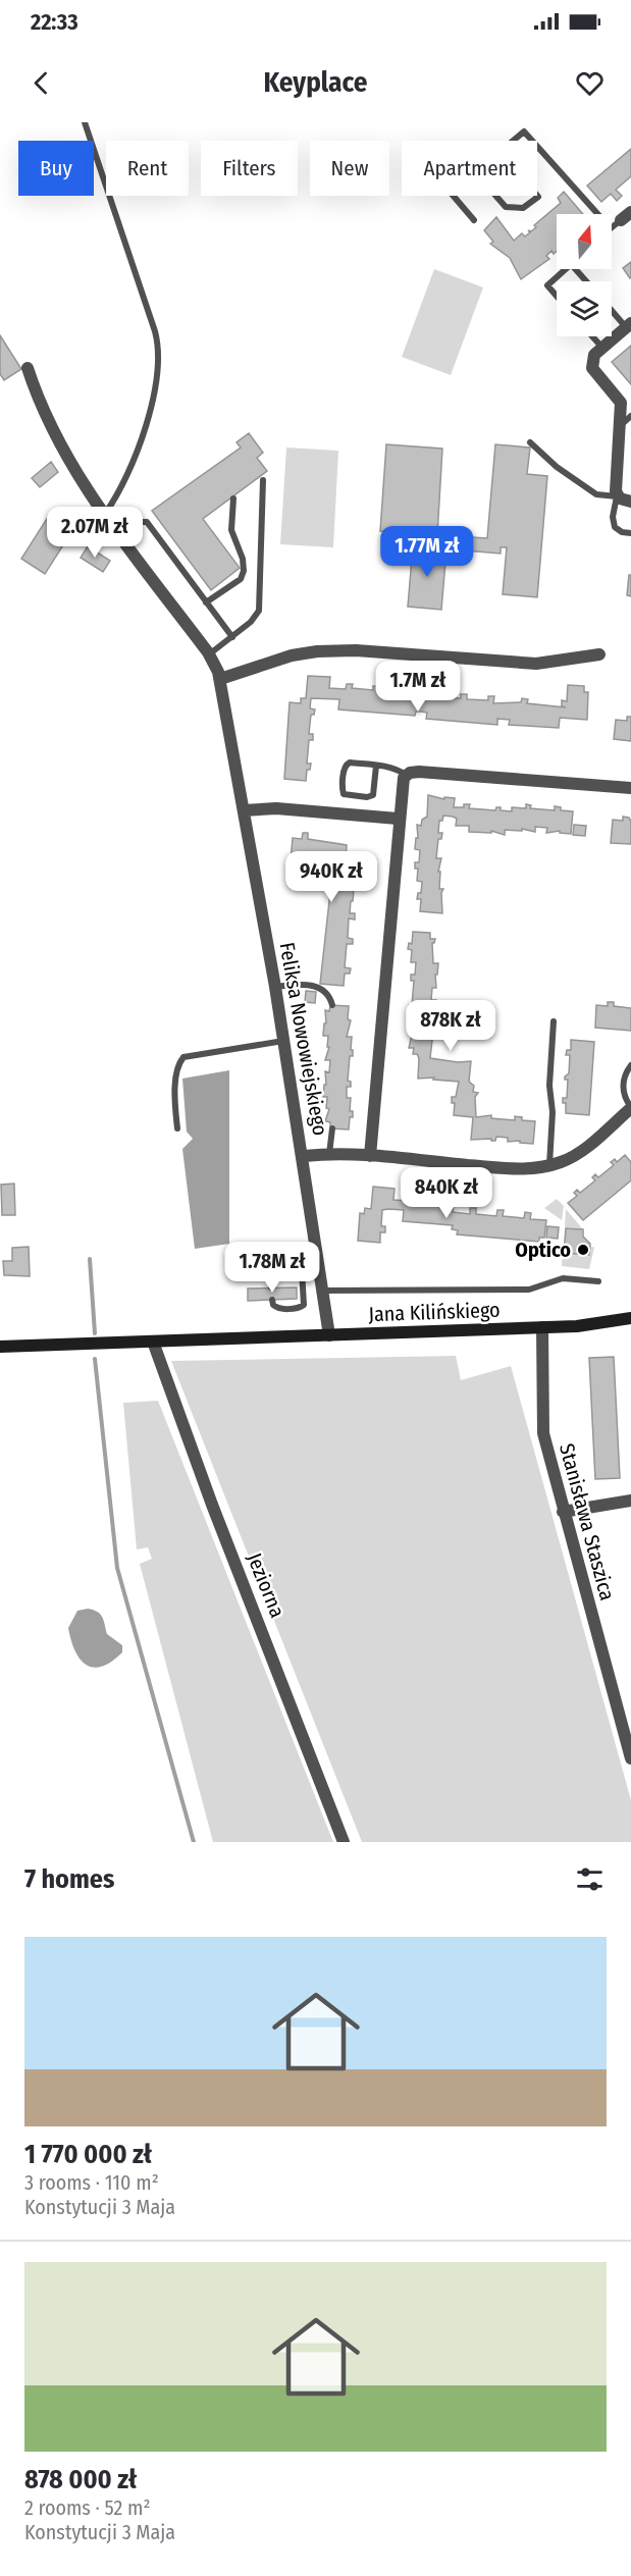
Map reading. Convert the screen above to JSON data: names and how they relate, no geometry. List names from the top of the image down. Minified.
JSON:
{"streets":{"main road":["Jana Kilińskiego"],"street":["Feliksa Nowowiejskiego","Stanisława Staszica","Jeziorna"]},"crossings":[["Feliksa Nowowiejskiego","Jana Kilińskiego"],["Jana Kilińskiego","Stanisława Staszica"],["Jana Kilińskiego","Jeziorna"]],"places":["Optico"],"north":"top","page":{"status":"22:33","header":"Keyplace","chip":["Buy","Rent","Filters","New","Apartment"],"price":["2.07M zł","1.77M zł","1.7M zł","940K zł","878K zł","840K zł","1.78M zł"],"heading":"7 homes","list":[{"name":"1 770 000 zł","note":"3 rooms · 110 m² · Konstytucji 3 Maja"},{"name":"878 000 zł","note":"2 rooms · 52 m² · Konstytucji 3 Maja"}]}}
